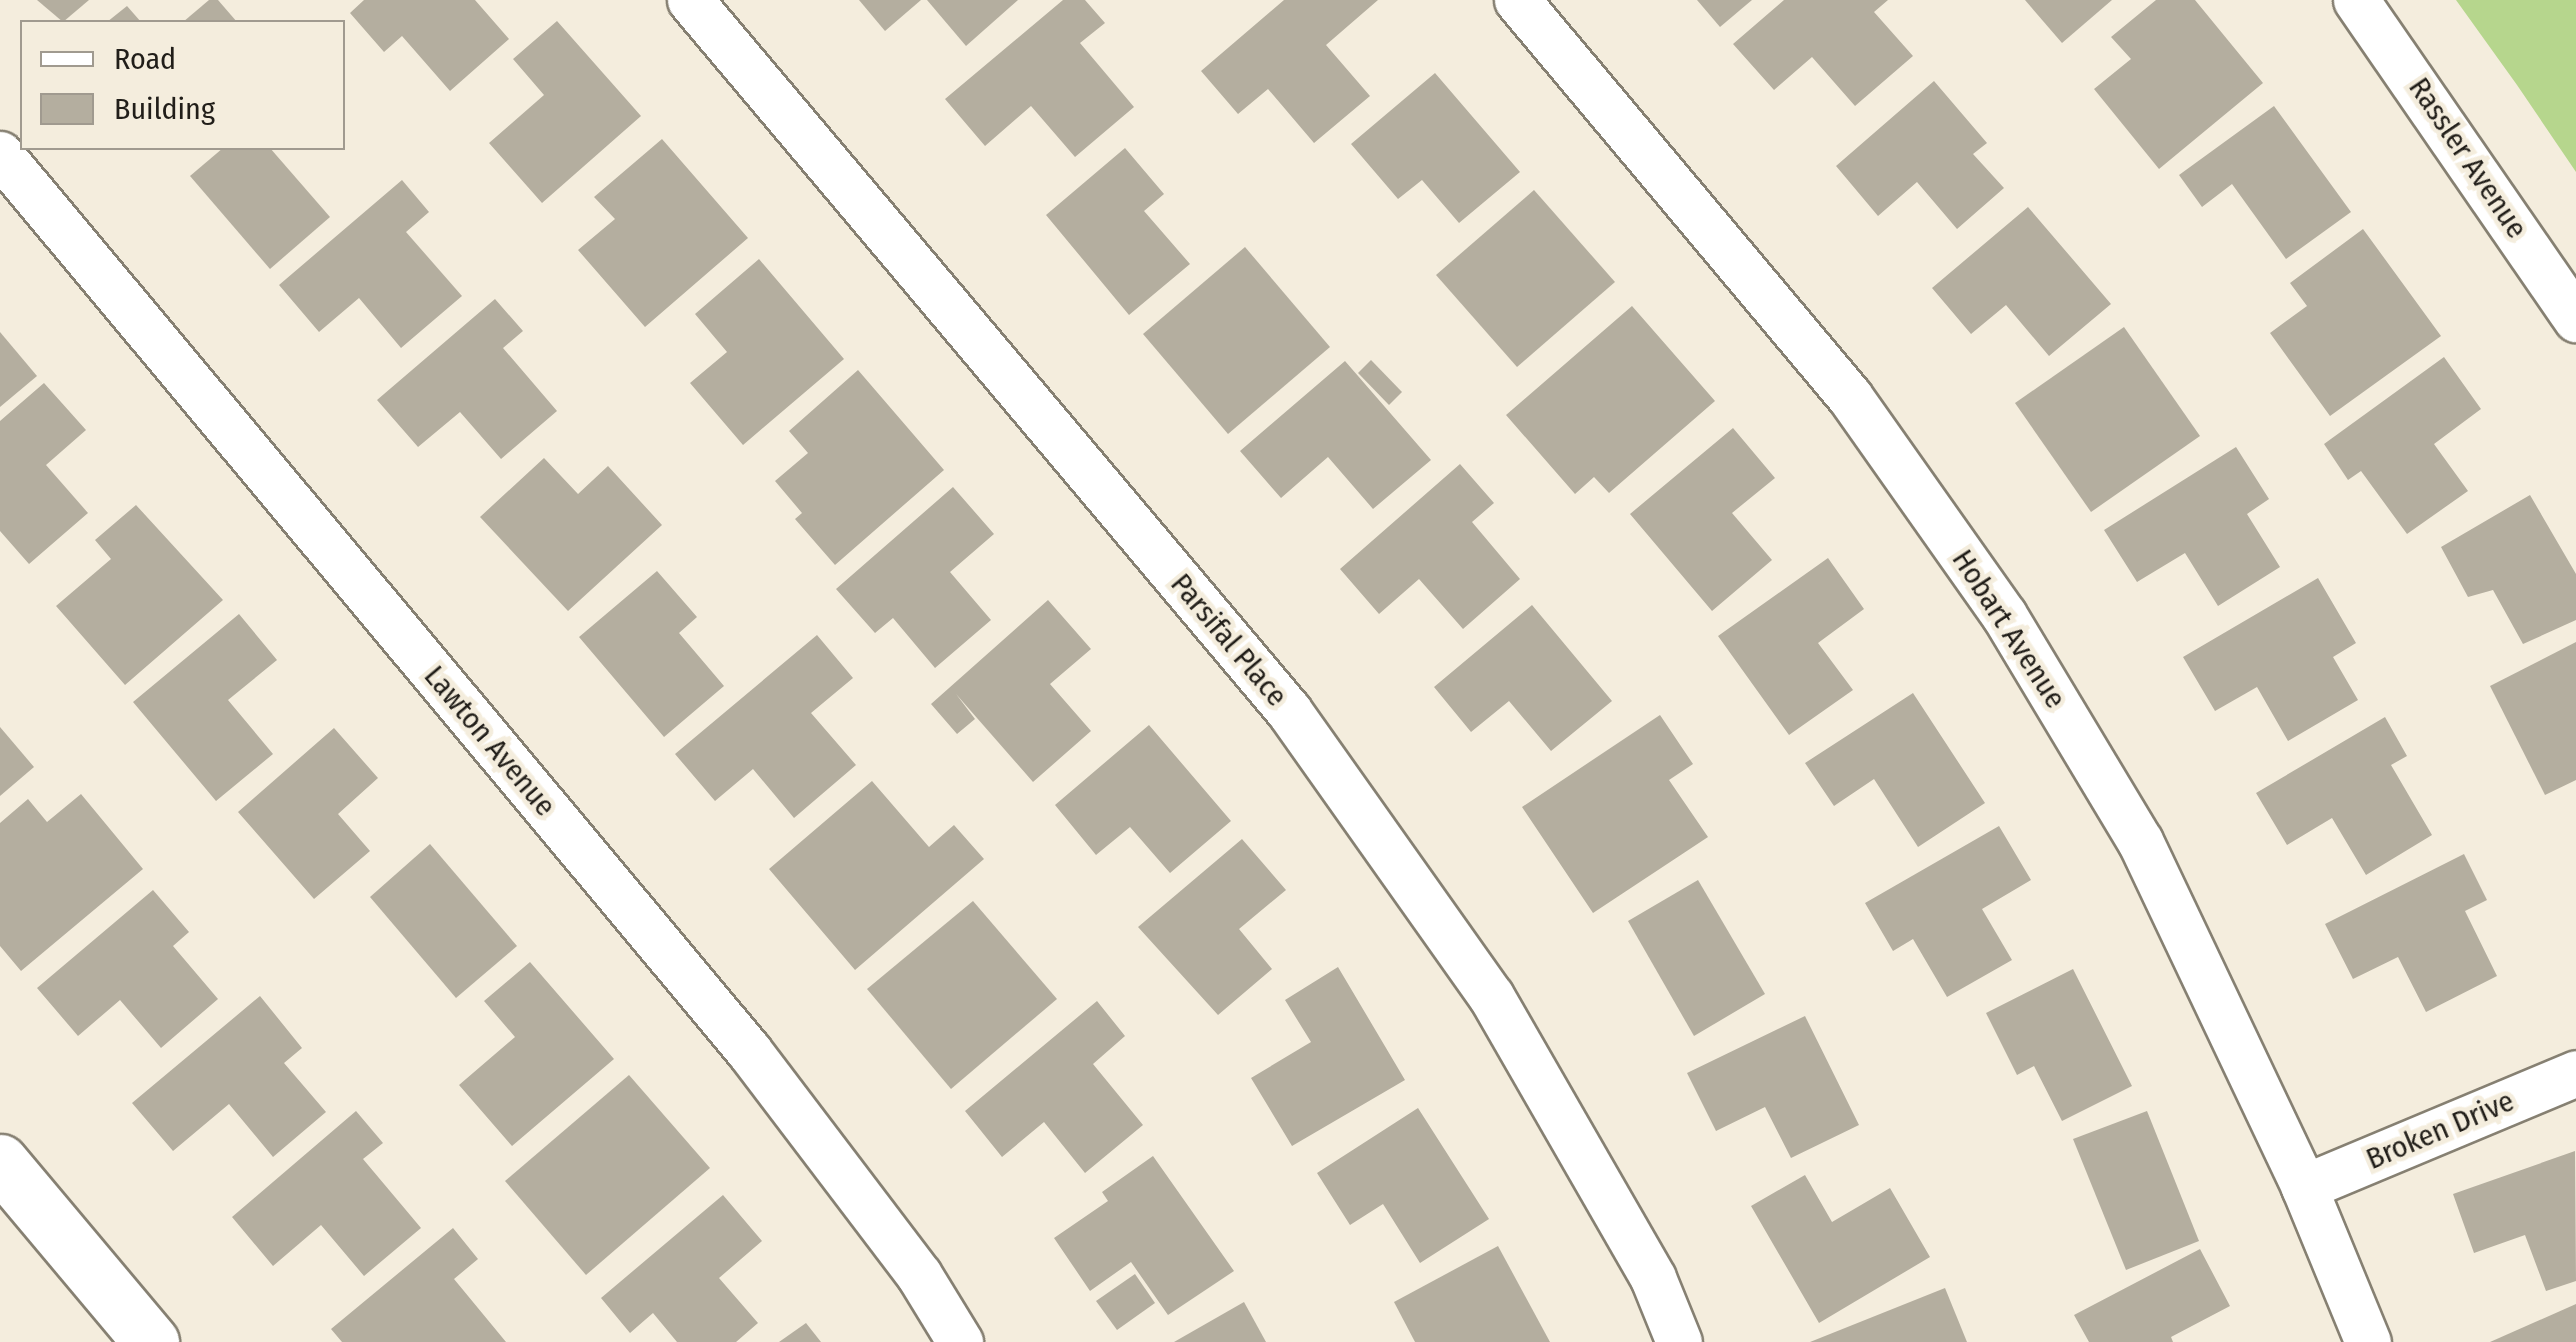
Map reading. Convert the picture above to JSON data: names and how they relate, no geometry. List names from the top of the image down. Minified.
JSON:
{"streets":{"street":["Rassler Avenue","Hobart Avenue","Parsifal Place","Lawton Avenue","Broken Drive"]},"crossings":[["Hobart Avenue","Broken Drive"]],"legend":["Road","Building"]}
